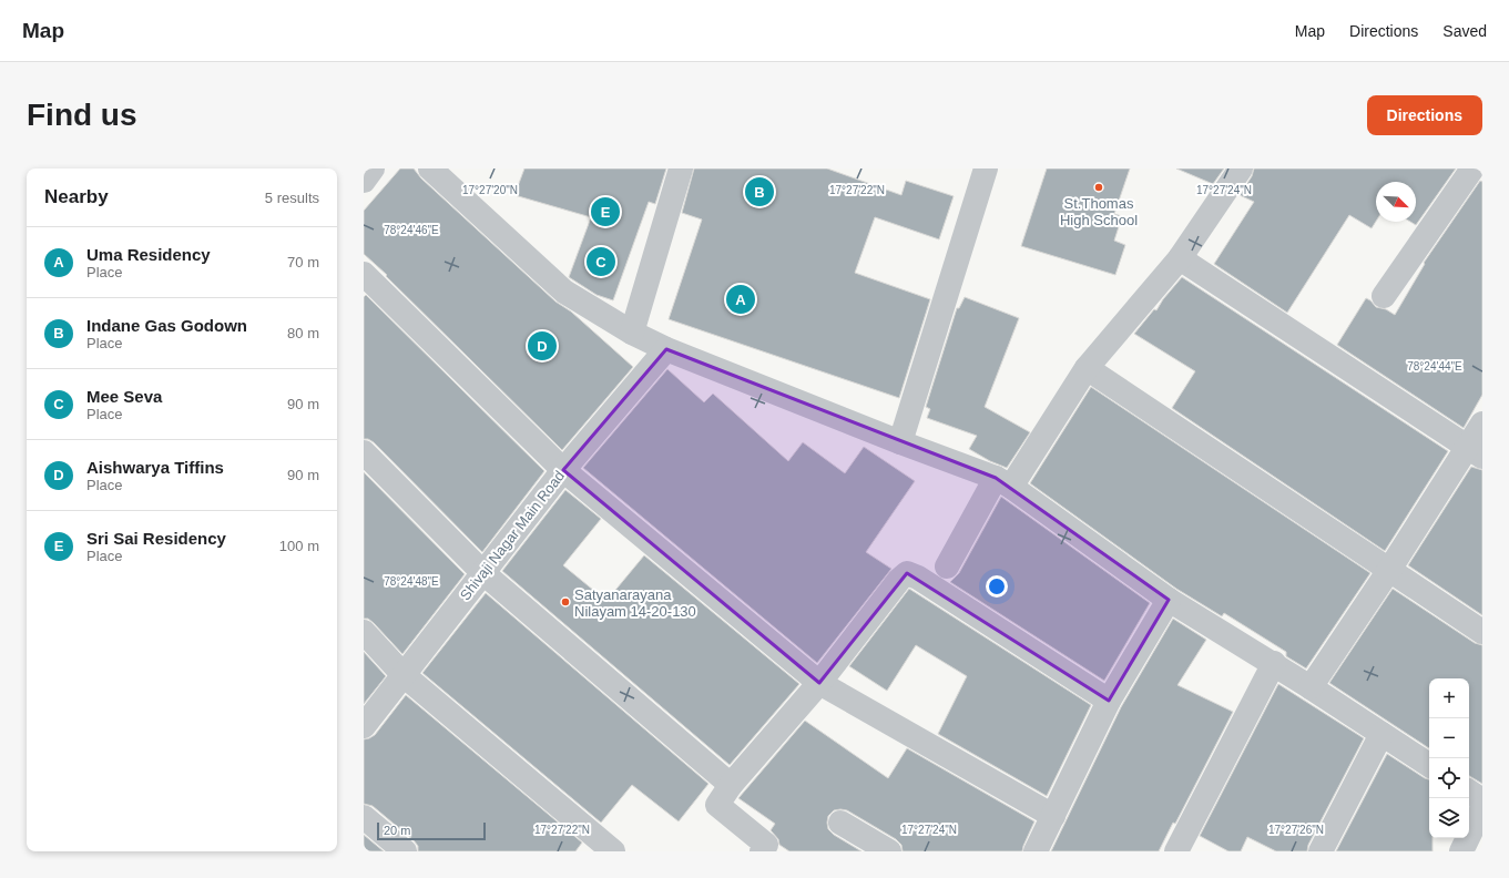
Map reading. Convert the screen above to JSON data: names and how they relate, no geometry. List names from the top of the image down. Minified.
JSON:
{"streets":{"street":["Shivaji Nagar Main Road"]},"places":["St.Thomas High School","Satyanarayana Nilayam 14-20-130"],"scale_bar":"20 m","north":"bottom right","page":{"header":"Map","nav":["Map","Directions","Saved"],"buttons":"Directions","title":"Find us","heading":["Nearby","5 results"],"pins":["B","E","C","A","D"],"list":[{"mark":"A","name":"Uma Residency","note":"Place","value":"70 m"},{"mark":"B","name":"Indane Gas Godown","note":"Place","value":"80 m"},{"mark":"C","name":"Mee Seva","note":"Place","value":"90 m"},{"mark":"D","name":"Aishwarya Tiffins","note":"Place","value":"90 m"},{"mark":"E","name":"Sri Sai Residency","note":"Place","value":"100 m"}],"map_buttons":["+","−"],"scale":"20 m"},"coordinates":["17°27'22\"N","17°27'24\"N","17°27'20\"N","78°24'46\"E","78°24'44\"E","78°24'48\"E","17°27'26\"N"]}
